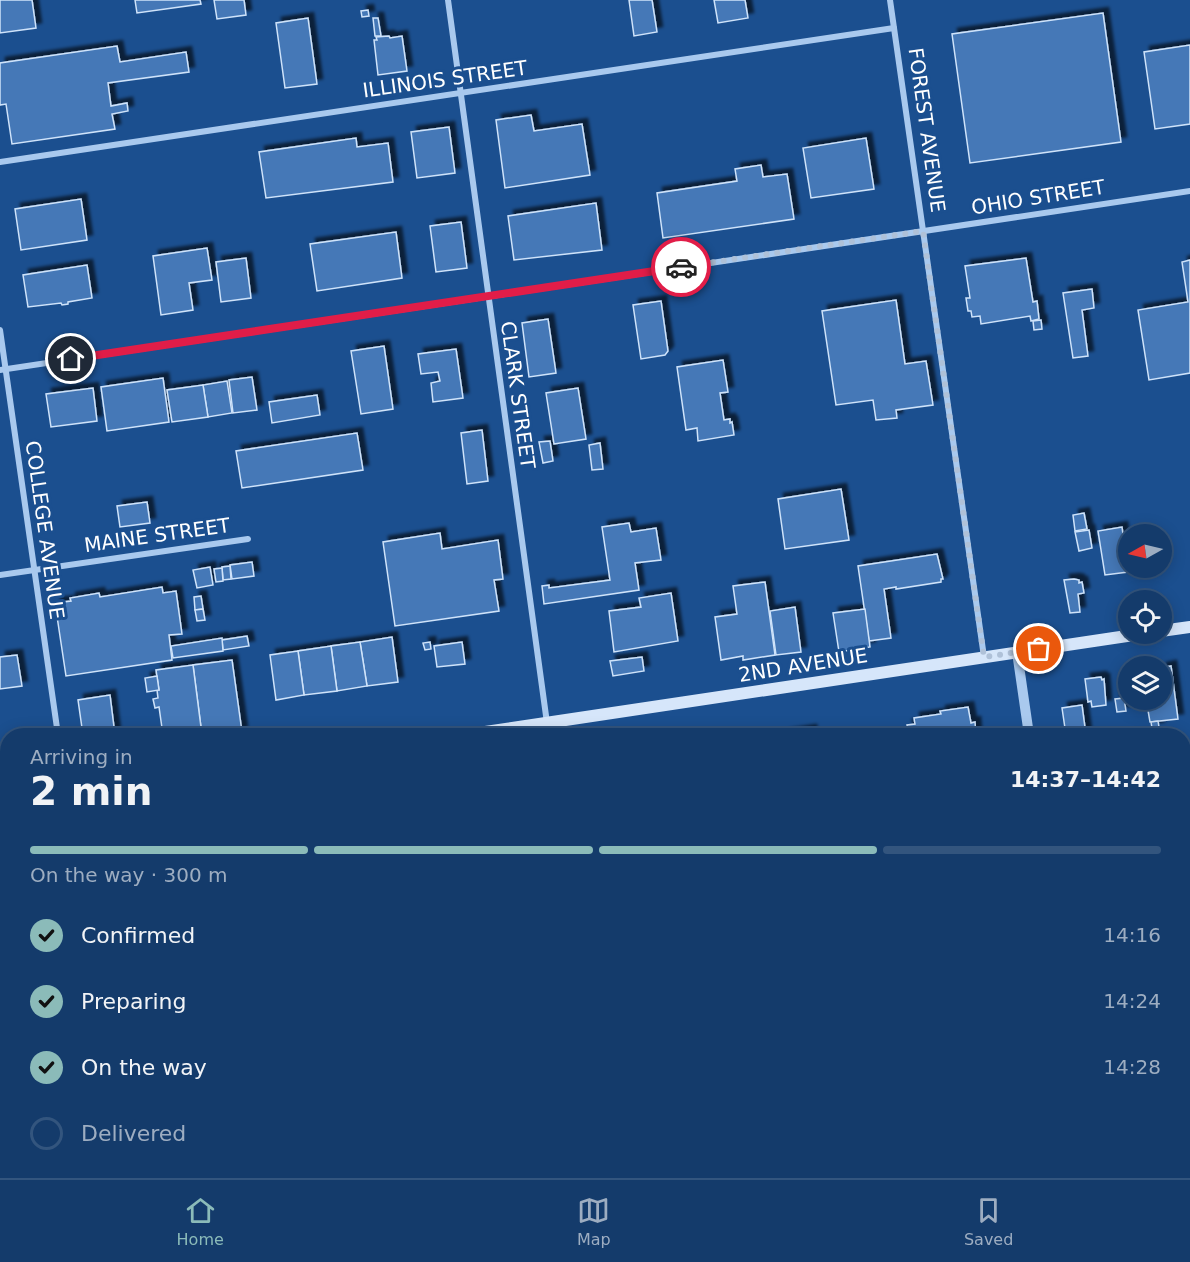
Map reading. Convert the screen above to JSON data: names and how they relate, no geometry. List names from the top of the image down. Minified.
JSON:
{"streets":{"main road":["2ND AVENUE"],"street":["ILLINOIS STREET","FOREST AVENUE","OHIO STREET","CLARK STREET","COLLEGE AVENUE","MAINE STREET"]},"crossings":[["ILLINOIS STREET","FOREST AVENUE"],["ILLINOIS STREET","CLARK STREET"],["FOREST AVENUE","OHIO STREET"],["FOREST AVENUE","2ND AVENUE"],["OHIO STREET","CLARK STREET"],["OHIO STREET","COLLEGE AVENUE"],["CLARK STREET","2ND AVENUE"],["COLLEGE AVENUE","MAINE STREET"]],"north":"left","page":{"heading":["2 min","Arriving in","14:37–14:42"],"bar":"On the way · 300 m","list":[["Confirmed","14:16"],["Preparing","14:24"],["On the way","14:28"],"Delivered"],"tabs":["Home","Map","Saved"]}}
